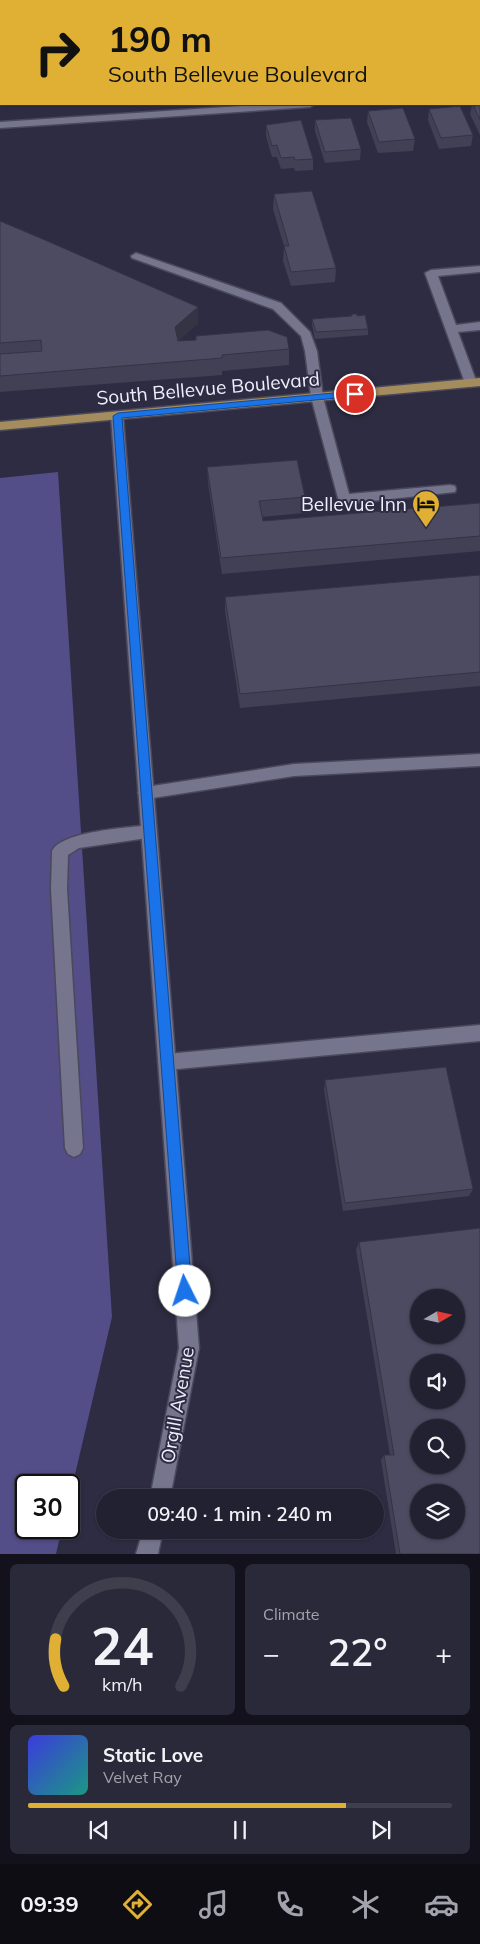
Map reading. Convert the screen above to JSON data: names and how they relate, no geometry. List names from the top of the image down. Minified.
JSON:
{"streets":{"main road":["South Bellevue Boulevard"],"street":["Orgill Avenue"]},"crossings":[["South Bellevue Boulevard","Orgill Avenue"]],"places":{"hotel":["Bellevue Inn"]},"north":"right","page":{"turn":["190 m","South Bellevue Boulevard"],"limit":"30","trip":"09:40 · 1 min · 240 m","tile":"Climate","heat":["−","22°","+"],"song":["Static Love","Velvet Ray"],"tabs":"09:39","gauge":["24","km/h"]}}
